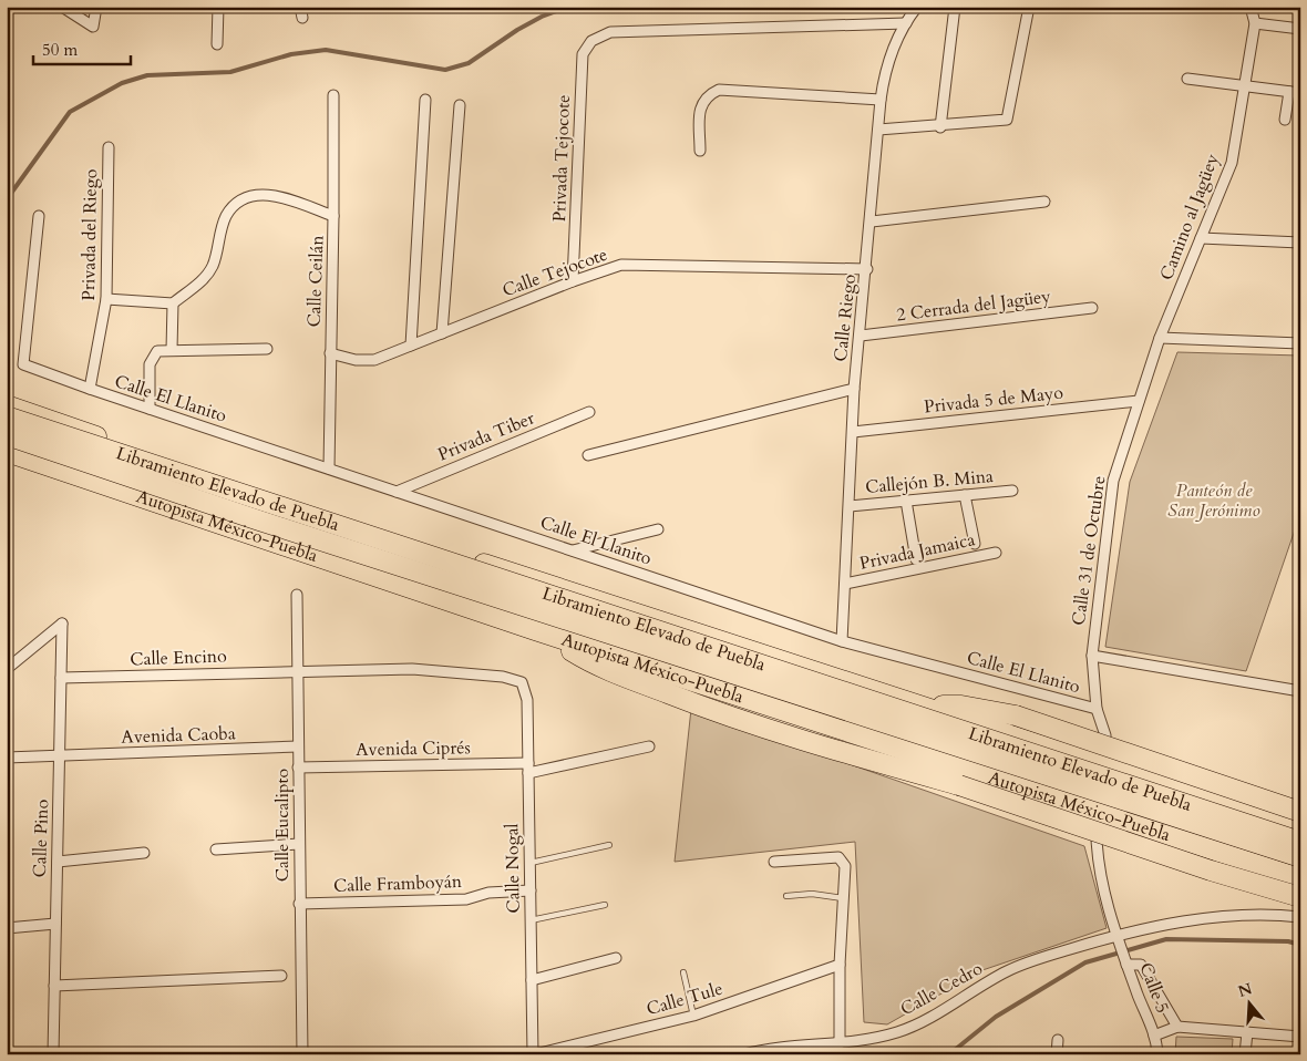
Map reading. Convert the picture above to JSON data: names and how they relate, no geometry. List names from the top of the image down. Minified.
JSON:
{"streets":{"highway":["Libramiento Elevado de Puebla","Autopista México-Puebla"],"street":["Privada Tejocote","Camino al Jagüey","Privada del Riego","Calle Tejocote","Calle Ceilán","2 Cerrada del Jagüey","Calle Riego","Calle El Llanito","Privada 5 de Mayo","Privada Tiber","Callejón B. Mina","Calle 31 de Octubre","Privada Jamaica","Calle Encino","Avenida Caoba","Avenida Ciprés","Calle Eucalipto","Calle Pino","Calle Nogal","Calle Framboyán","Calle 5","Calle Cedro","Calle Tule"]},"crossings":[["Privada Tejocote","Calle Tejocote"],["Privada Tejocote","Calle Riego"],["Camino al Jagüey","Calle 31 de Octubre"],["Privada del Riego","Calle El Llanito"],["Calle Tejocote","Calle Ceilán"],["Calle Tejocote","Calle Riego"],["Calle Ceilán","Calle El Llanito"],["2 Cerrada del Jagüey","Calle Riego"],["Calle Riego","Calle El Llanito"],["Calle Riego","Privada 5 de Mayo"],["Calle Riego","Callejón B. Mina"],["Calle Riego","Privada Jamaica"],["Calle El Llanito","Privada Tiber"],["Calle El Llanito","Calle 31 de Octubre"],["Privada 5 de Mayo","Calle 31 de Octubre"],["Calle Encino","Calle Eucalipto"],["Calle Encino","Calle Pino"],["Calle Encino","Calle Nogal"],["Avenida Caoba","Calle Eucalipto"],["Avenida Caoba","Calle Pino"],["Avenida Ciprés","Calle Eucalipto"],["Avenida Ciprés","Calle Nogal"],["Calle Eucalipto","Calle Framboyán"],["Calle Nogal","Calle Framboyán"],["Calle Nogal","Calle Tule"],["Calle 5","Calle Cedro"]],"parks":["Panteón de San Jerónimo"],"scale_bar":"50 m","north":"top"}
